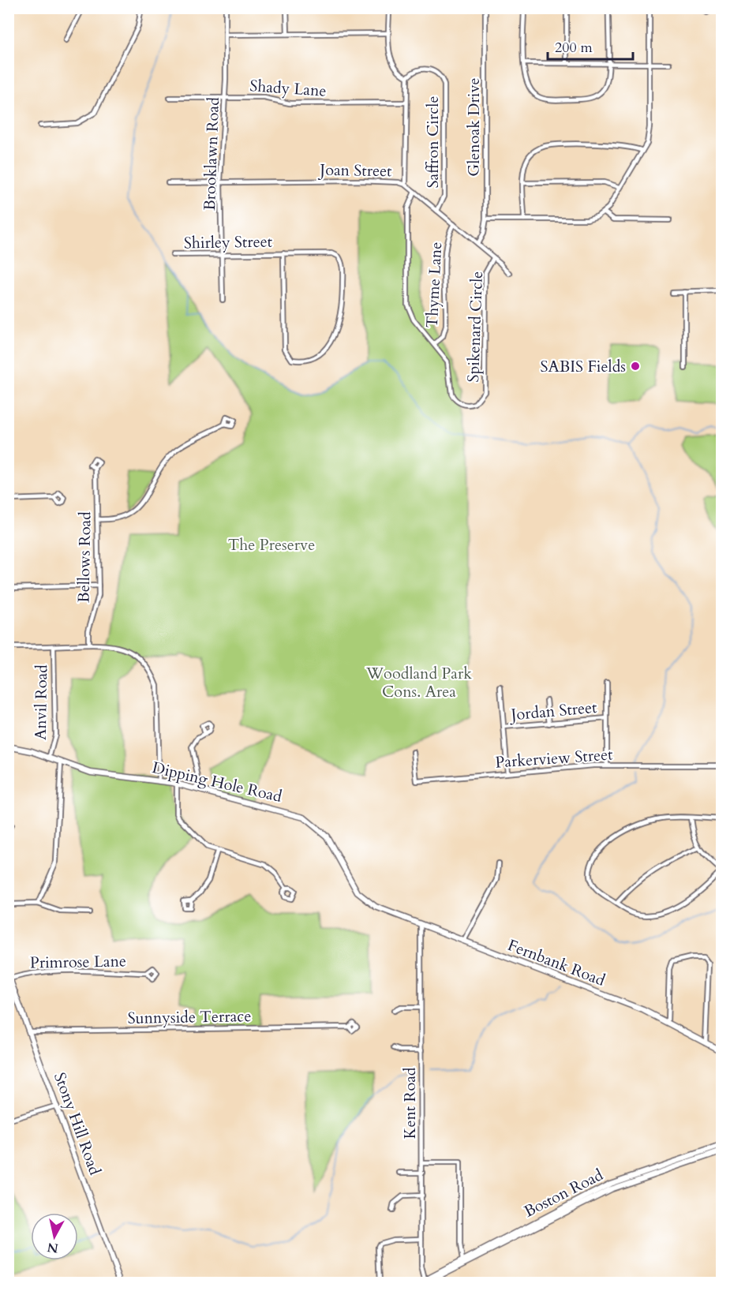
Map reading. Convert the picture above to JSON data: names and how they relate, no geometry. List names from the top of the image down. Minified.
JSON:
{"streets":{"main road":["Dipping Hole Road","Fernbank Road","Stony Hill Road","Boston Road"],"street":["Shady Lane","Glenoak Drive","Saffron Circle","Brooklawn Road","Joan Street","Shirley Street","Thyme Lane","Spikenard Circle","Bellows Road","Anvil Road","Jordan Street","Parkerview Street","Primrose Lane","Sunnyside Terrace","Kent Road"]},"crossings":[["Shady Lane","Saffron Circle"],["Shady Lane","Brooklawn Road"],["Glenoak Drive","Joan Street"],["Saffron Circle","Joan Street"],["Brooklawn Road","Joan Street"],["Brooklawn Road","Shirley Street"],["Joan Street","Thyme Lane"],["Joan Street","Spikenard Circle"],["Thyme Lane","Spikenard Circle"],["Anvil Road","Dipping Hole Road"],["Dipping Hole Road","Fernbank Road"],["Primrose Lane","Stony Hill Road"],["Fernbank Road","Kent Road"],["Sunnyside Terrace","Stony Hill Road"],["Kent Road","Boston Road"]],"parks":["The Preserve","Woodland Park Cons. Area"],"places":["SABIS Fields"],"scale_bar":"200 m","north":"bottom"}
